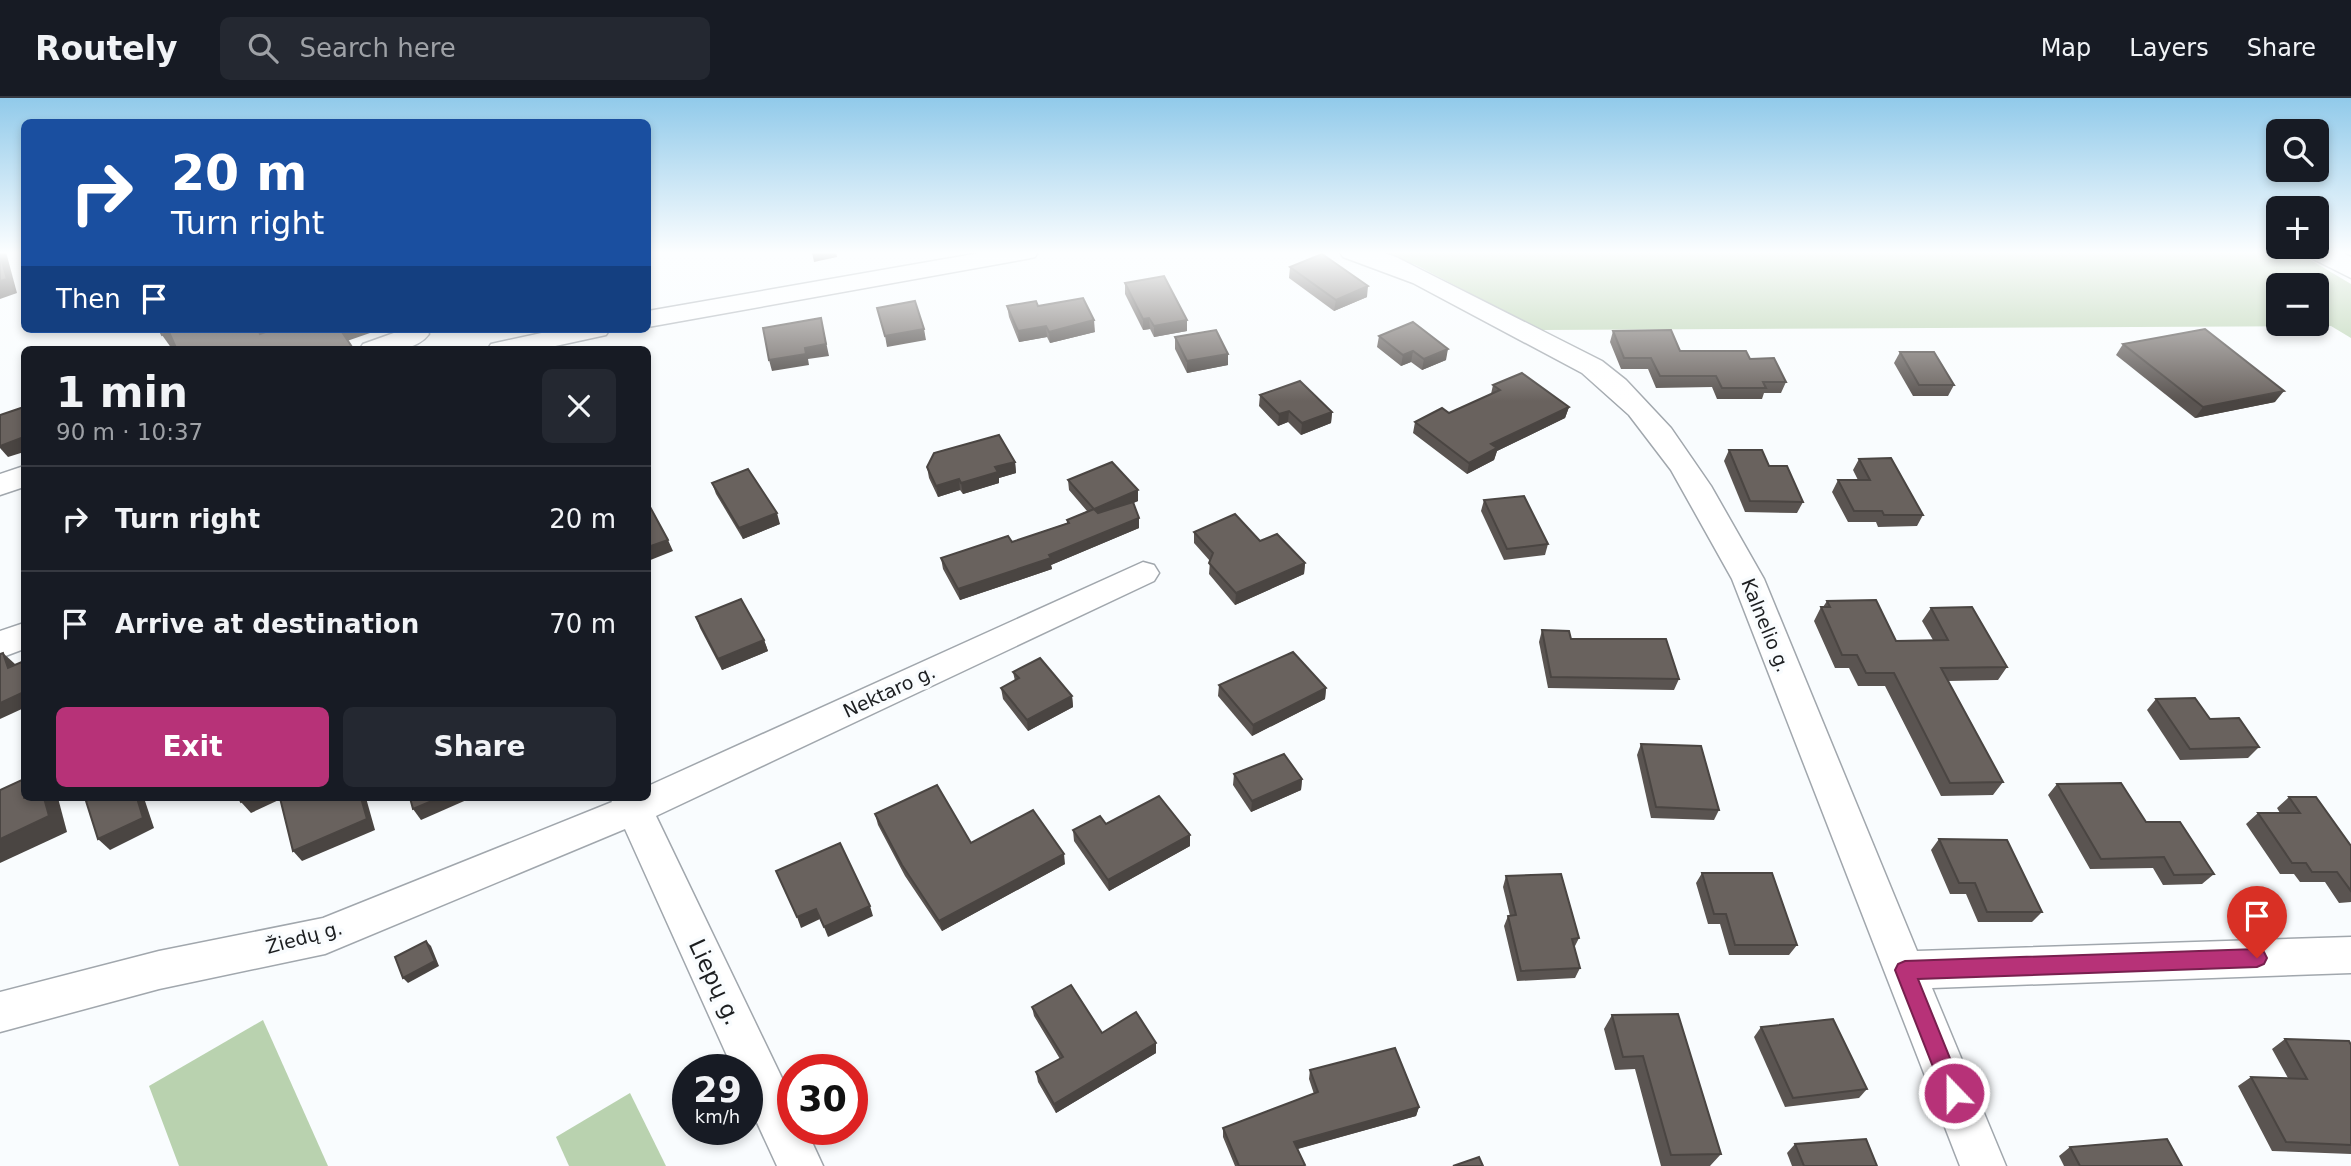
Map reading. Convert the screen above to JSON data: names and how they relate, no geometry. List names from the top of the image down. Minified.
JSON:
{"streets":{"street":["Kalnelio g.","Nektaro g.","Žiedų g.","Liepų g."]},"crossings":[["Žiedų g.","Liepų g."]],"page":{"header":"Routely","search":"Search here","nav":["Map","Layers","Share"],"map_buttons":["+","−"],"turn":["20 m","Turn right"],"then":"Then","heading":["1 min","90 m · 10:37"],"list":[{"name":"Turn right","value":"20 m"},{"name":"Arrive at destination","value":"70 m"}],"buttons":["Exit","Share"],"speed":"29 km/h","limit":"30"}}
